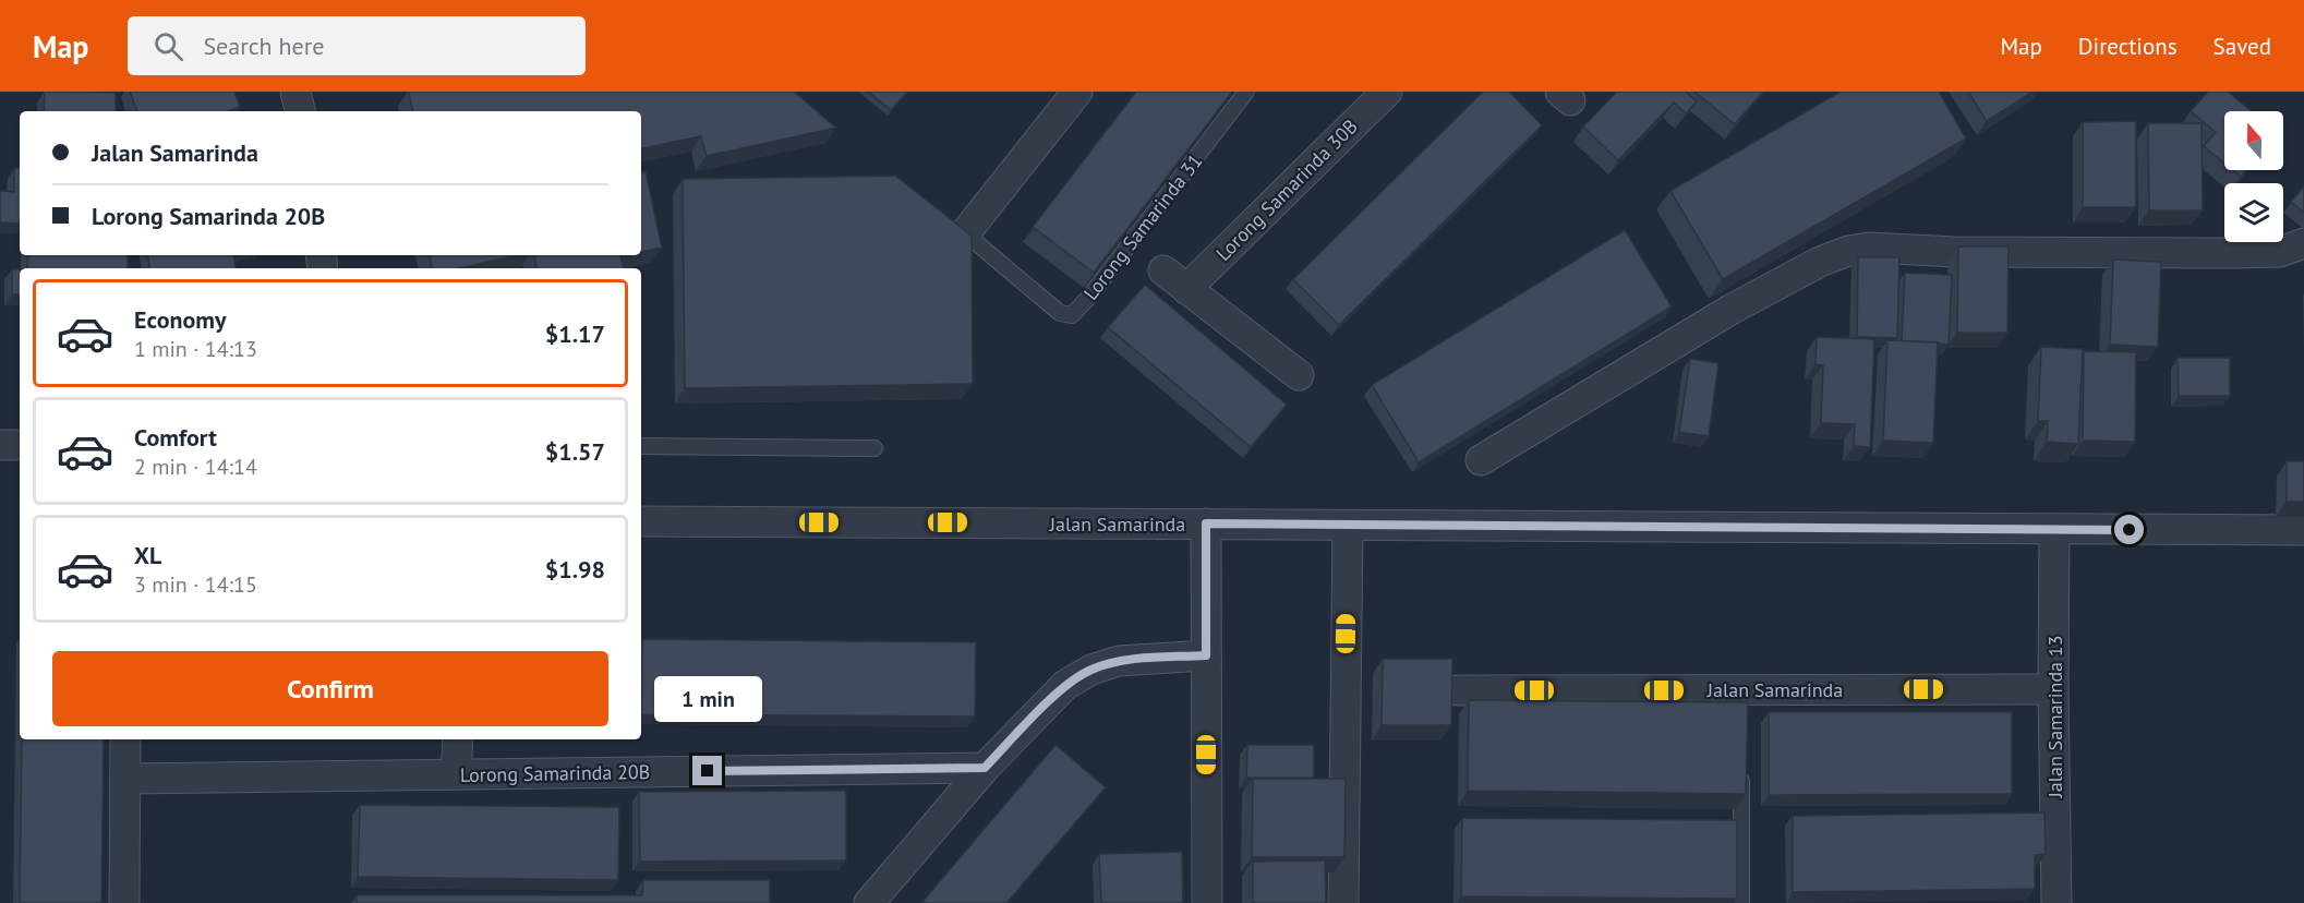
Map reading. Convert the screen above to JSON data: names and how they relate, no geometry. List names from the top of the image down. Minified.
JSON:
{"streets":{"street":["Lorong Samarinda 30B","Jalan Samarinda","Jalan Samarinda 13","Lorong Samarinda 20B"],"lane":["Lorong Samarinda 31"]},"crossings":[["Jalan Samarinda","Jalan Samarinda 13"]],"north":"top","page":{"header":"Map","search":"Search here","nav":["Map","Directions","Saved"],"banner":["Jalan Samarinda","Lorong Samarinda 20B"],"list":[{"name":"Economy","note":"1 min · 14:13","value":"$1.17"},{"name":"Comfort","note":"2 min · 14:14","value":"$1.57"},{"name":"XL","note":"3 min · 14:15","value":"$1.98"}],"buttons":"Confirm","bubble":"1 min"}}
